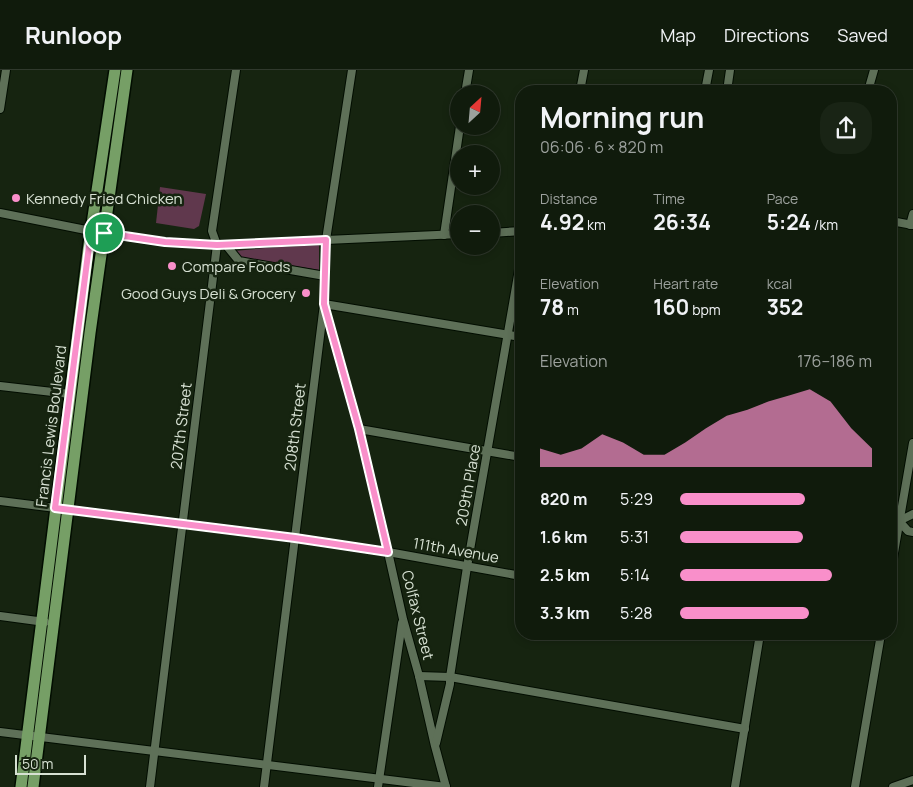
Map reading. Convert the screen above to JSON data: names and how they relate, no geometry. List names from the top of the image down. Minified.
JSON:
{"streets":{"main road":["Francis Lewis Boulevard"],"street":["207th Street","208th Street","209th Place","111th Avenue","Colfax Street"]},"crossings":[["Francis Lewis Boulevard","111th Avenue"],["207th Street","111th Avenue"],["208th Street","111th Avenue"],["208th Street","Colfax Street"],["209th Place","111th Avenue"],["209th Place","Colfax Street"],["111th Avenue","Colfax Street"]],"places":["Kennedy Fried Chicken","Compare Foods","Good Guys Deli & Grocery"],"scale_bar":"50 m","north":"top right","page":{"header":"Runloop","nav":["Map","Directions","Saved"],"map_buttons":["+","−"],"heading":["Morning run","06:06 · 6 × 820 m"],"stats":[["Distance","4.92 km"],["Time","26:34"],["Pace","5:24 /km"],["Elevation","78 m"],["Heart rate","160 bpm"],["kcal","352"]],"chart":["Elevation","176–186 m"],"list":[{"name":"820 m","note":"5:29"},{"name":"1.6 km","note":"5:31"},{"name":"2.5 km","note":"5:14"},{"name":"3.3 km","note":"5:28"}],"scale":"50 m"}}
